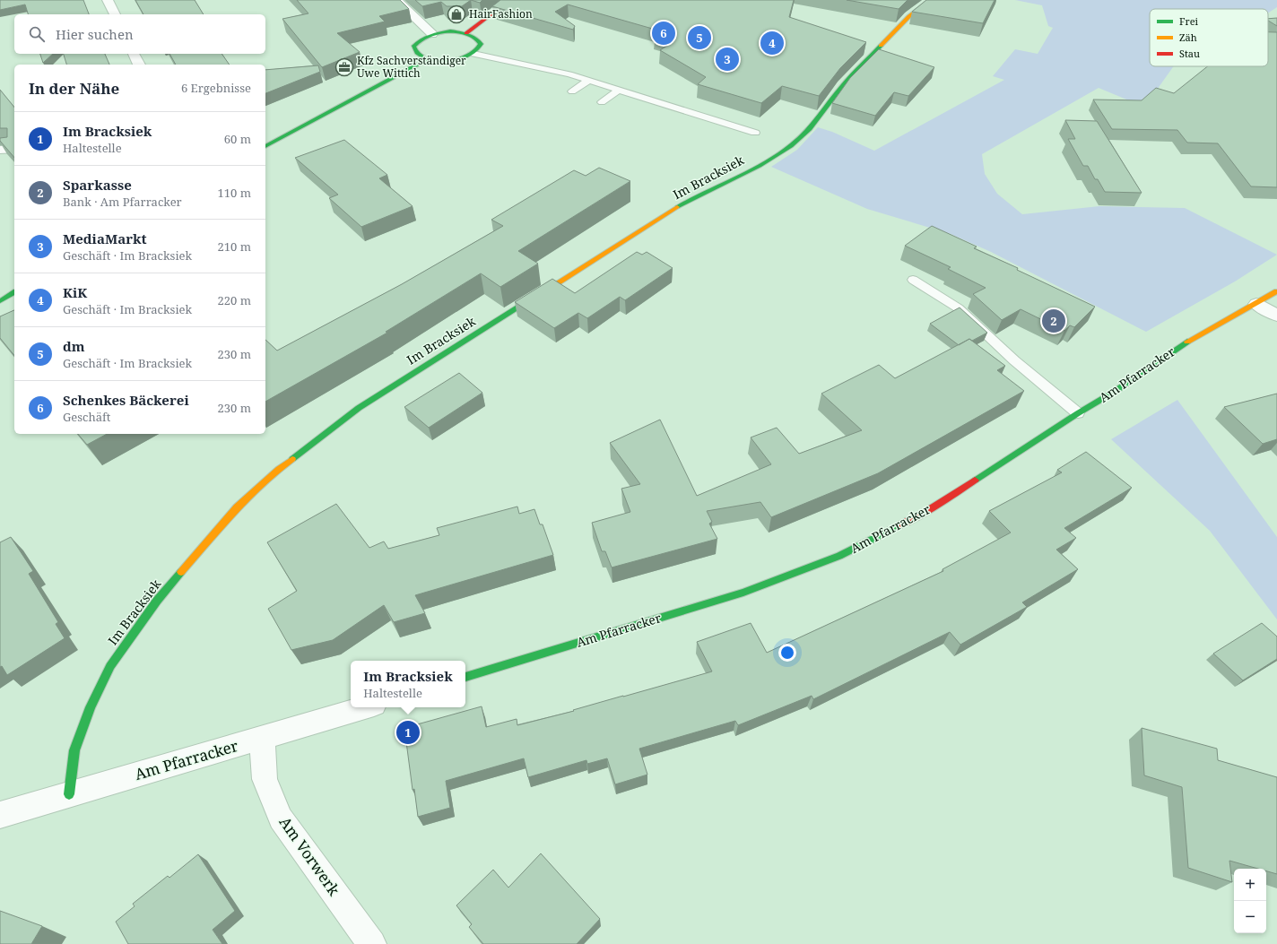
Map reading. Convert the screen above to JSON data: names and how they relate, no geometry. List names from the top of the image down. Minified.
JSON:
{"streets":{"street":["Im Bracksiek","Am Pfarracker","Am Vorwerk"]},"crossings":[["Im Bracksiek","Am Pfarracker"],["Am Pfarracker","Am Vorwerk"]],"places":{"shop":["HairFashion"],"office":["Kfz Sachverständiger Uwe Wittich"]},"legend":["Frei","Zäh","Stau"],"page":{"search":"Hier suchen","pins":["6","5","4","3","2","1"],"heading":["In der Nähe","6 Ergebnisse"],"list":[{"mark":"1","name":"Im Bracksiek","note":"Haltestelle","value":"60 m"},{"mark":"2","name":"Sparkasse","note":"Bank · Am Pfarracker","value":"110 m"},{"mark":"3","name":"MediaMarkt","note":"Geschäft · Im Bracksiek","value":"210 m"},{"mark":"4","name":"KiK","note":"Geschäft · Im Bracksiek","value":"220 m"},{"mark":"5","name":"dm","note":"Geschäft · Im Bracksiek","value":"230 m"},{"mark":"6","name":"Schenkes Bäckerei","note":"Geschäft","value":"230 m"}],"popup":["Im Bracksiek","Haltestelle"],"map_buttons":["+","−"]}}
